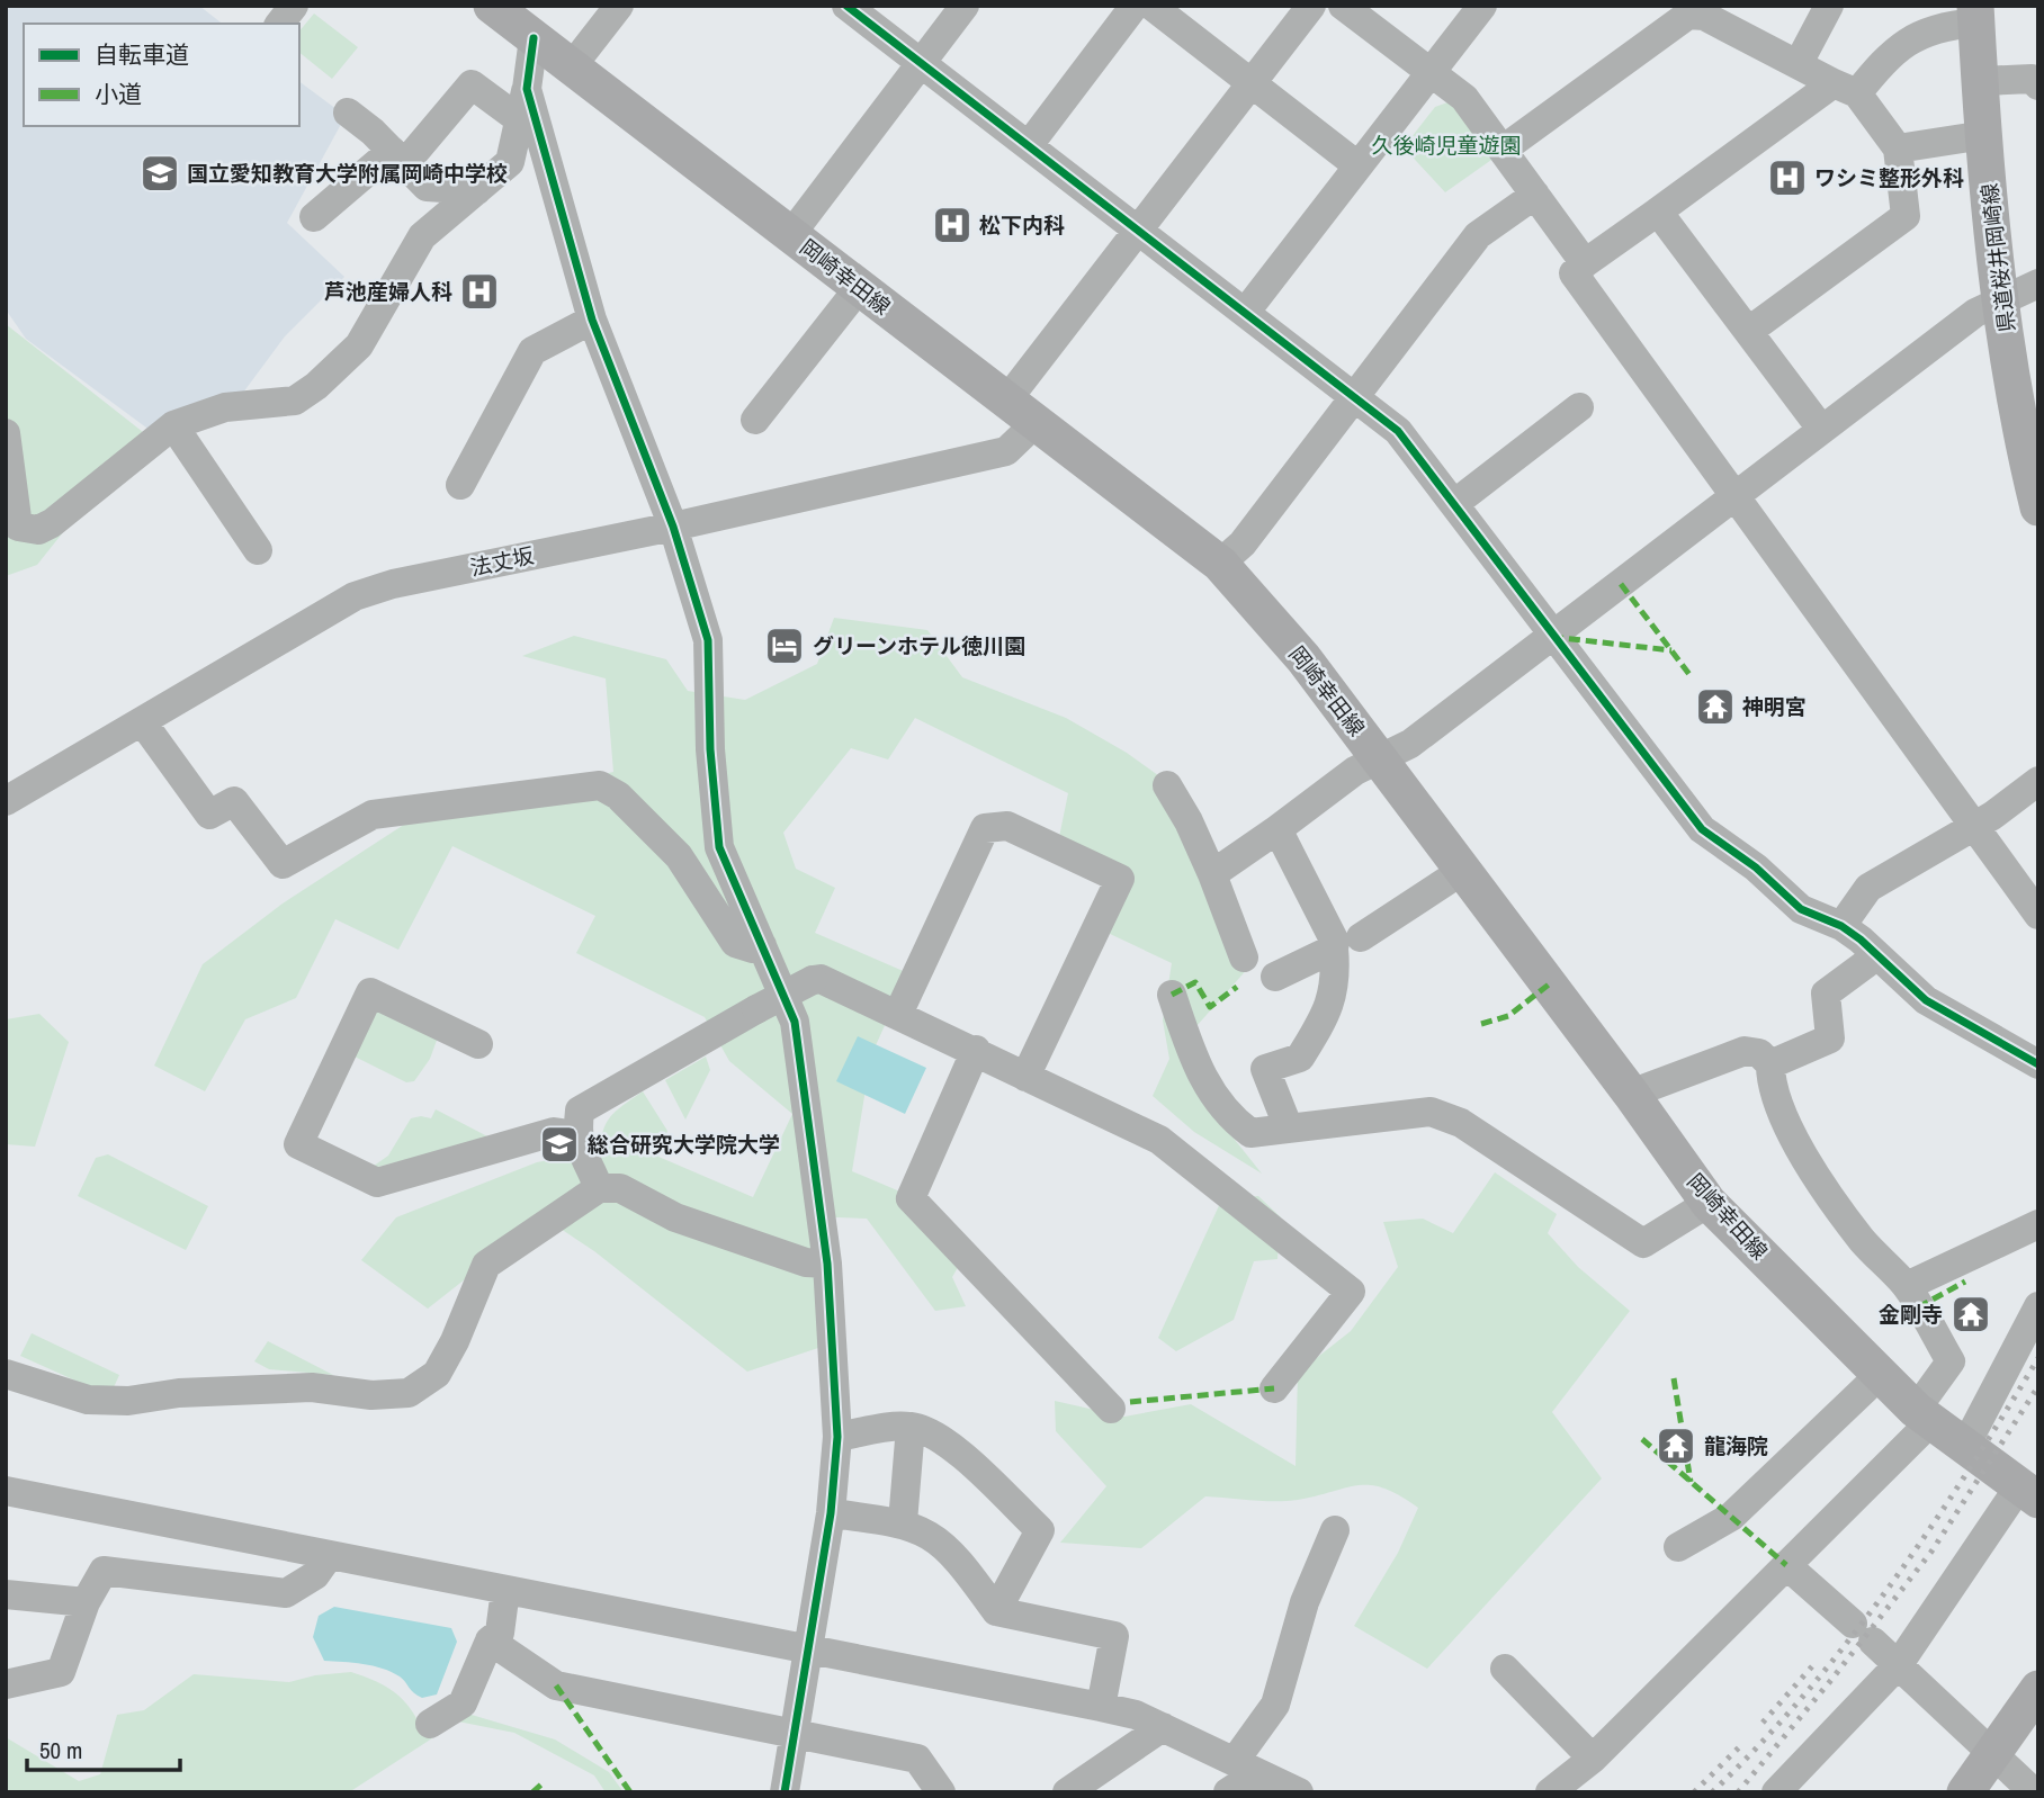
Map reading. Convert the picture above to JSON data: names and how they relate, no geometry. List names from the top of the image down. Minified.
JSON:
{"streets":{"main road":["県道桜井岡崎線","岡崎幸田線"],"street":["法丈坂"]},"crossings":[["岡崎幸田線","法丈坂"]],"parks":["久後崎児童遊園"],"places":{"school or university":["国立愛知教育大学附属岡崎中学校","総合研究大学院大学"],"hospital":["ワシミ整形外科","松下内科","芦池産婦人科"],"hotel":["グリーンホテル徳川園"],"temple":["神明宮","金剛寺","龍海院"]},"legend":["自転車道","小道"],"scale_bar":"50 m"}
